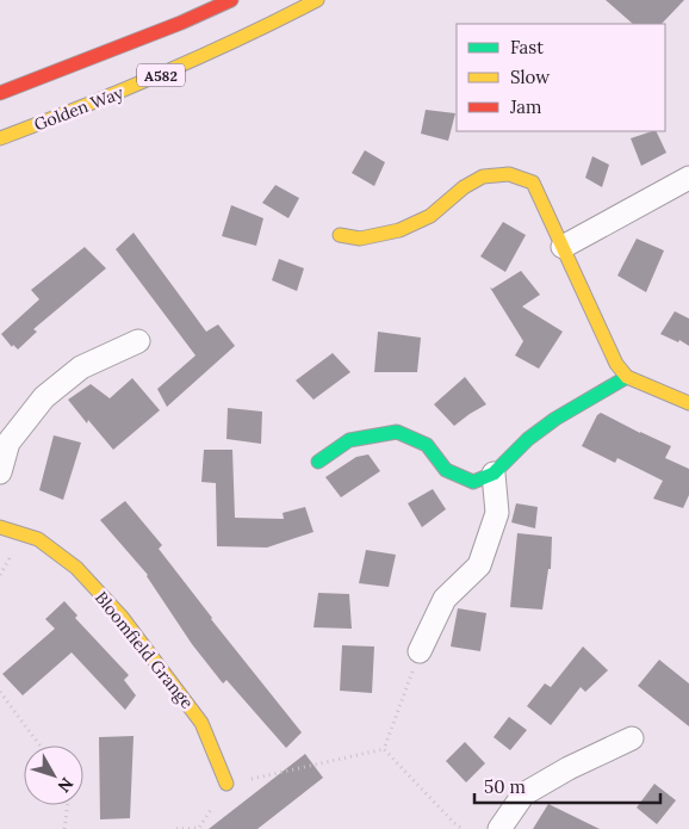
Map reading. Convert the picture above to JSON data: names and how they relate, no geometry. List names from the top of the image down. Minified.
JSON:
{"streets":{"main road":["A582","Golden Way","Bloomfield Grange"]},"legend":["Fast","Slow","Jam"],"scale_bar":"50 m","north":"bottom right"}
